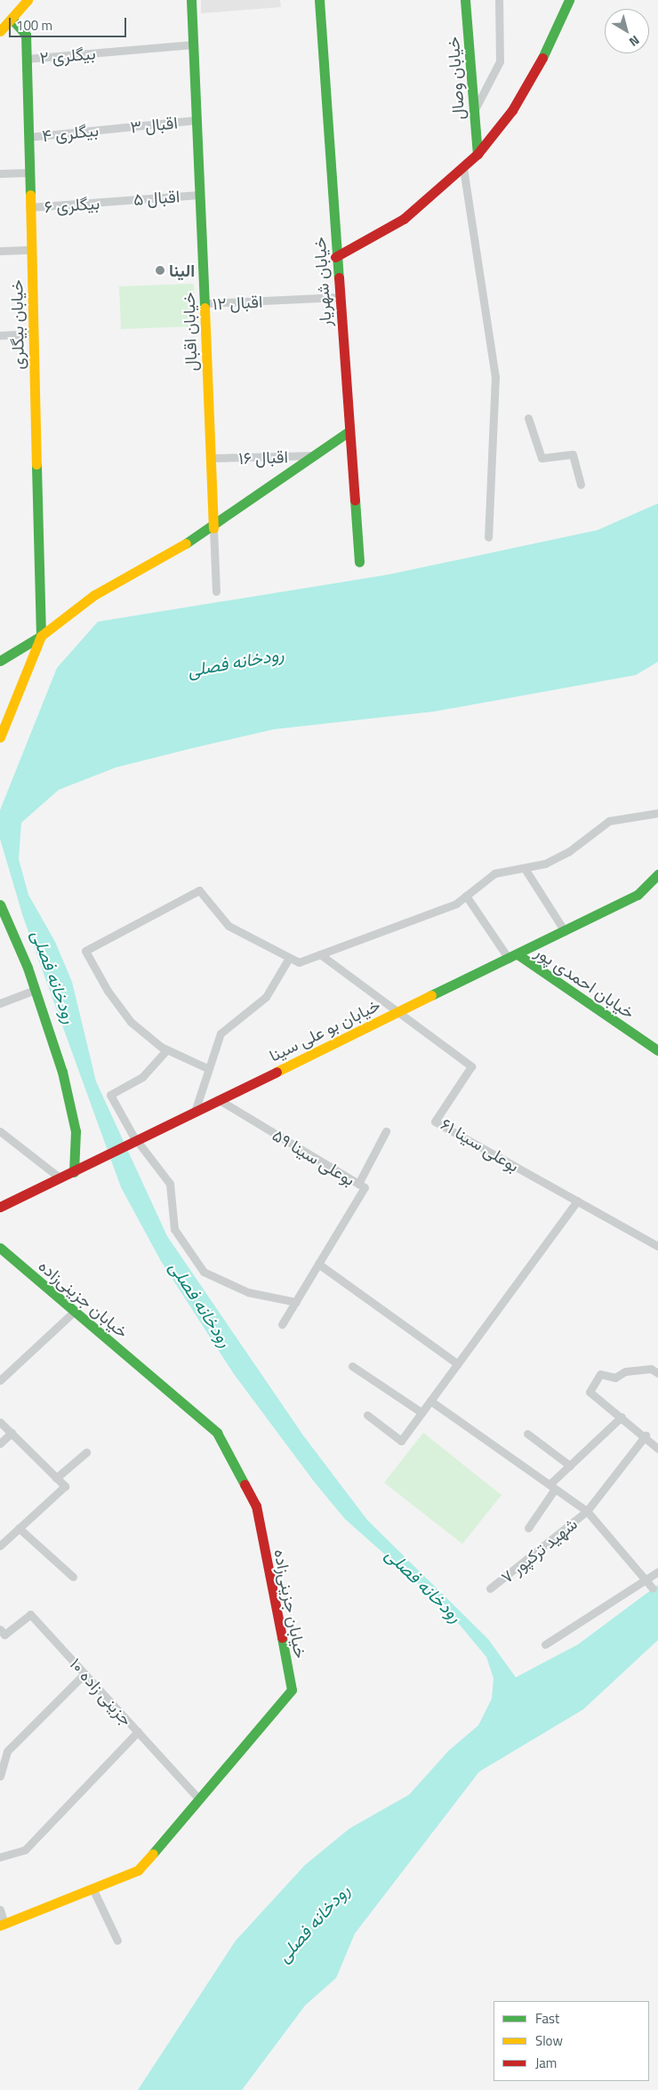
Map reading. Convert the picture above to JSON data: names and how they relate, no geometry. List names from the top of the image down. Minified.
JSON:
{"streets":{"street":["بیگلری ۲","خیابان وصال","اقبال ۳","بیگلری ۴","اقبال ۵","بیگلری ۶","خیابان شهریار","اقبال ۱۲","خیابان بیگلری","خیابان اقبال","اقبال ۱۶","خیابان احمدی پور","خیابان بو علی سینا","بوعلی سینا ۶۱","بوعلی سینا ۵۹","خیابان جزینی‌زاده","شهید ترکپور ۷","جزینی زاده ۱۰"]},"crossings":[["بیگلری ۲","خیابان بیگلری"],["بیگلری ۲","خیابان اقبال"],["اقبال ۳","بیگلری ۴"],["اقبال ۳","خیابان اقبال"],["بیگلری ۴","خیابان بیگلری"],["اقبال ۵","بیگلری ۶"],["اقبال ۵","خیابان اقبال"],["بیگلری ۶","خیابان بیگلری"],["خیابان شهریار","اقبال ۱۲"],["اقبال ۱۲","خیابان اقبال"],["خیابان اقبال","اقبال ۱۶"],["خیابان احمدی پور","خیابان بو علی سینا"],["خیابان بو علی سینا","بوعلی سینا ۶۱"],["خیابان بو علی سینا","بوعلی سینا ۵۹"],["خیابان جزینی‌زاده","جزینی زاده ۱۰"]],"water":["رودخانه فصلی"],"places":["الینا"],"legend":["Fast","Slow","Jam"],"scale_bar":"100 m","north":"bottom right"}
